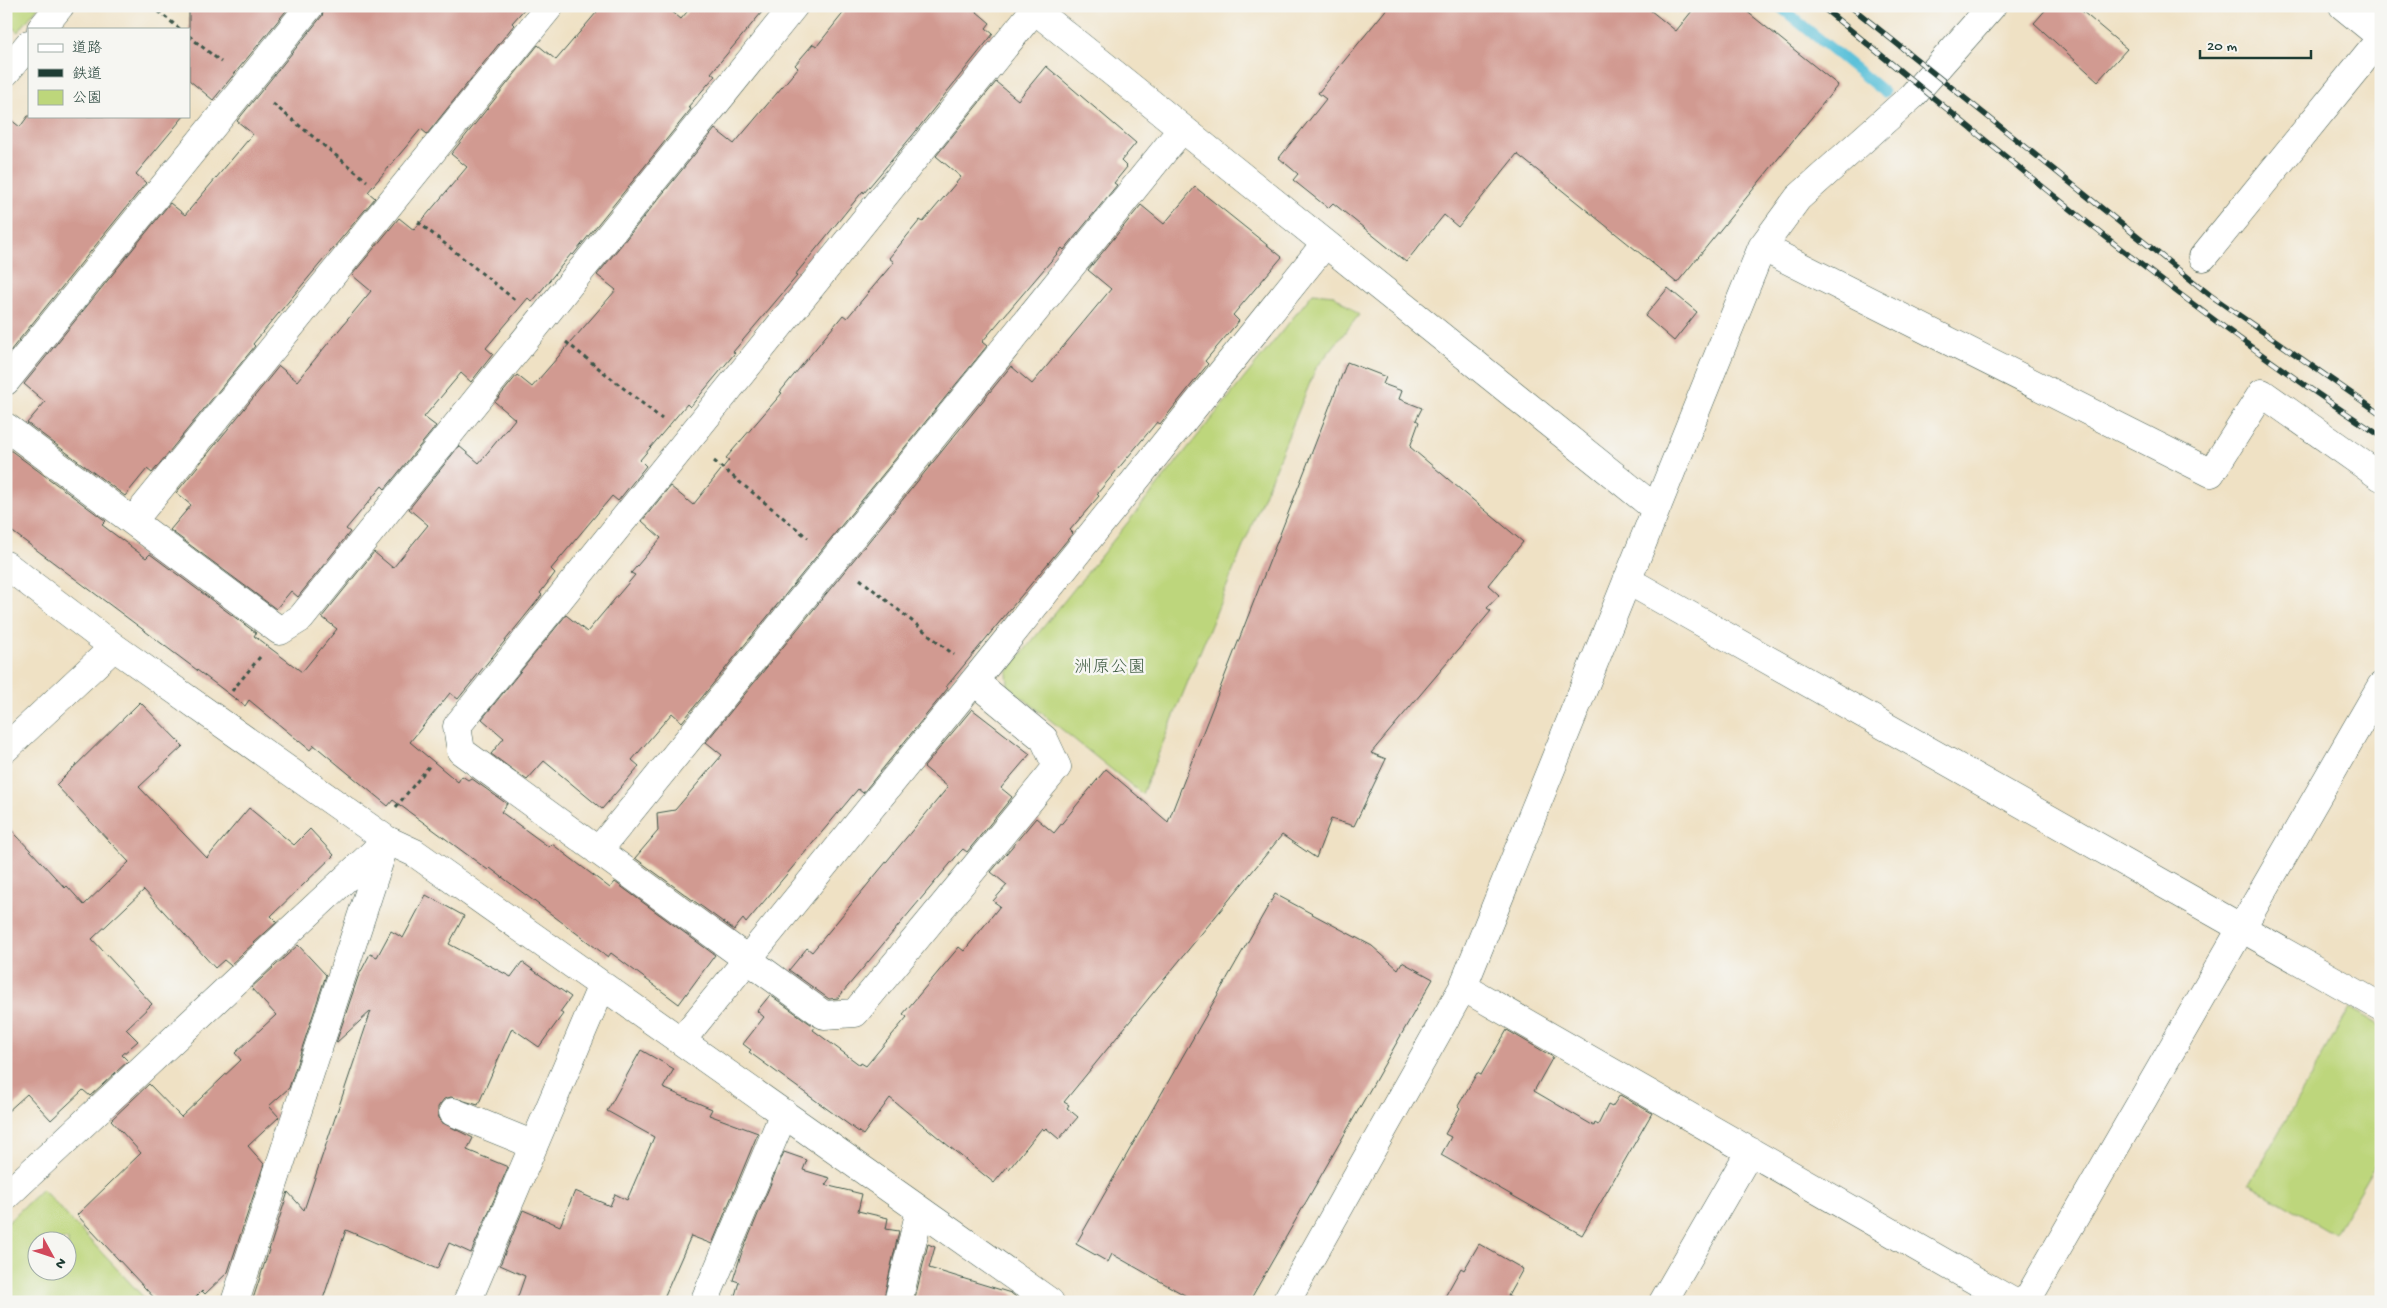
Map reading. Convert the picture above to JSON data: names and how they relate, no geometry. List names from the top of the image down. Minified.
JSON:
{"parks":["洲原公園"],"legend":["道路","鉄道","公園"],"scale_bar":"20 m","north":"bottom right"}
